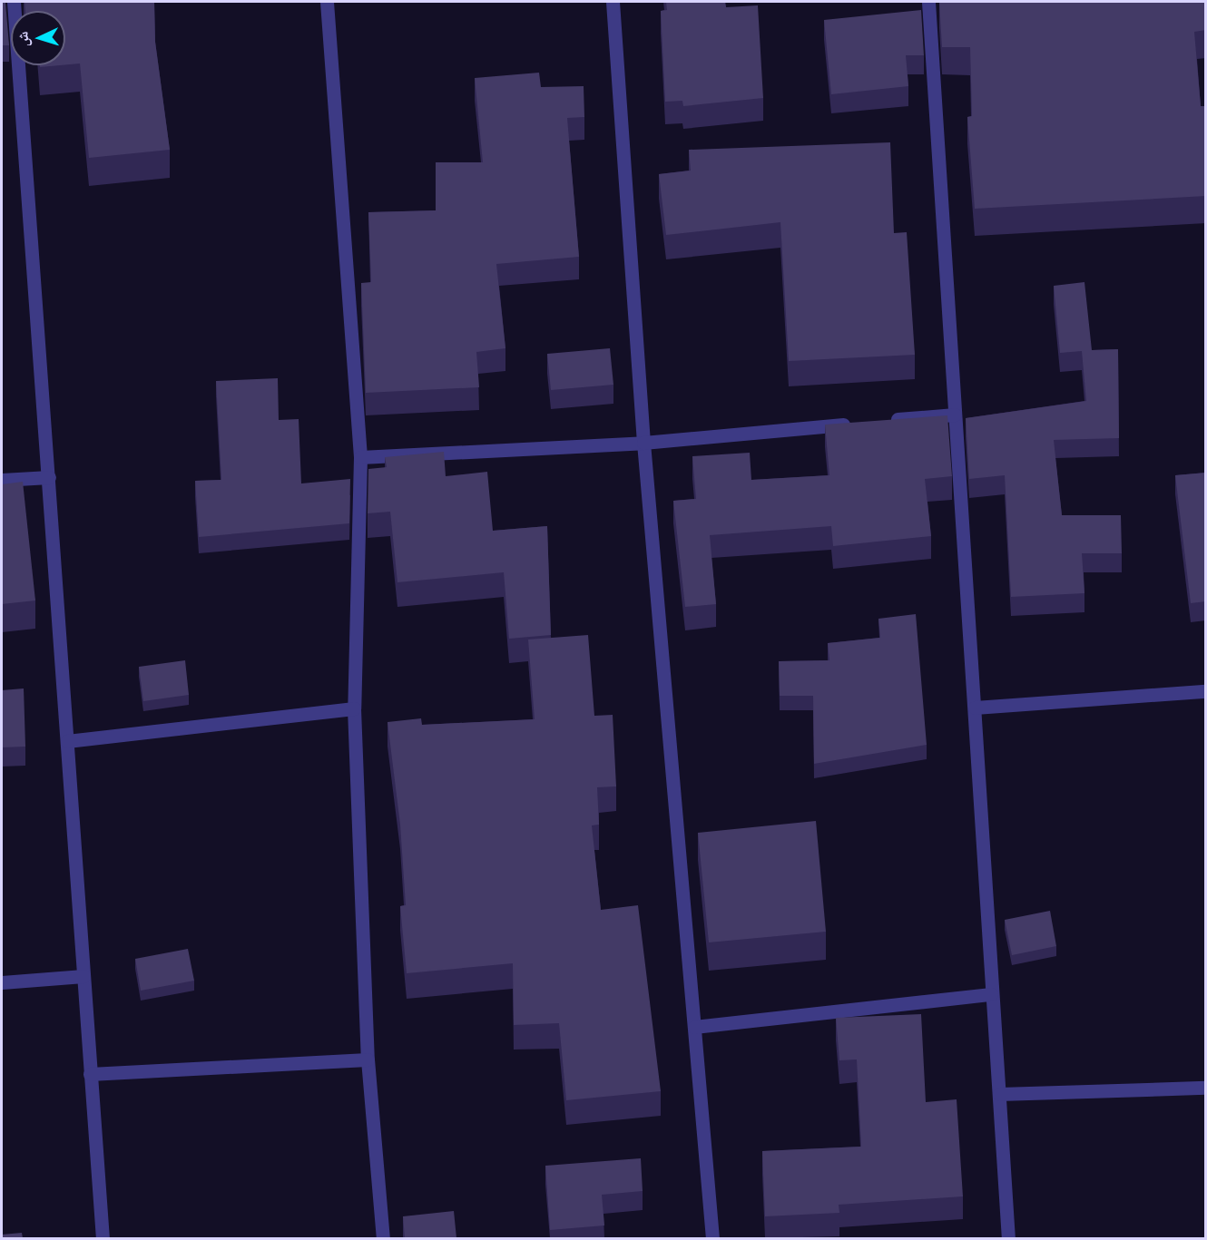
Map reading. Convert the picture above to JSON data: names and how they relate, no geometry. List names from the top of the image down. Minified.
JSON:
{"north":"left"}
